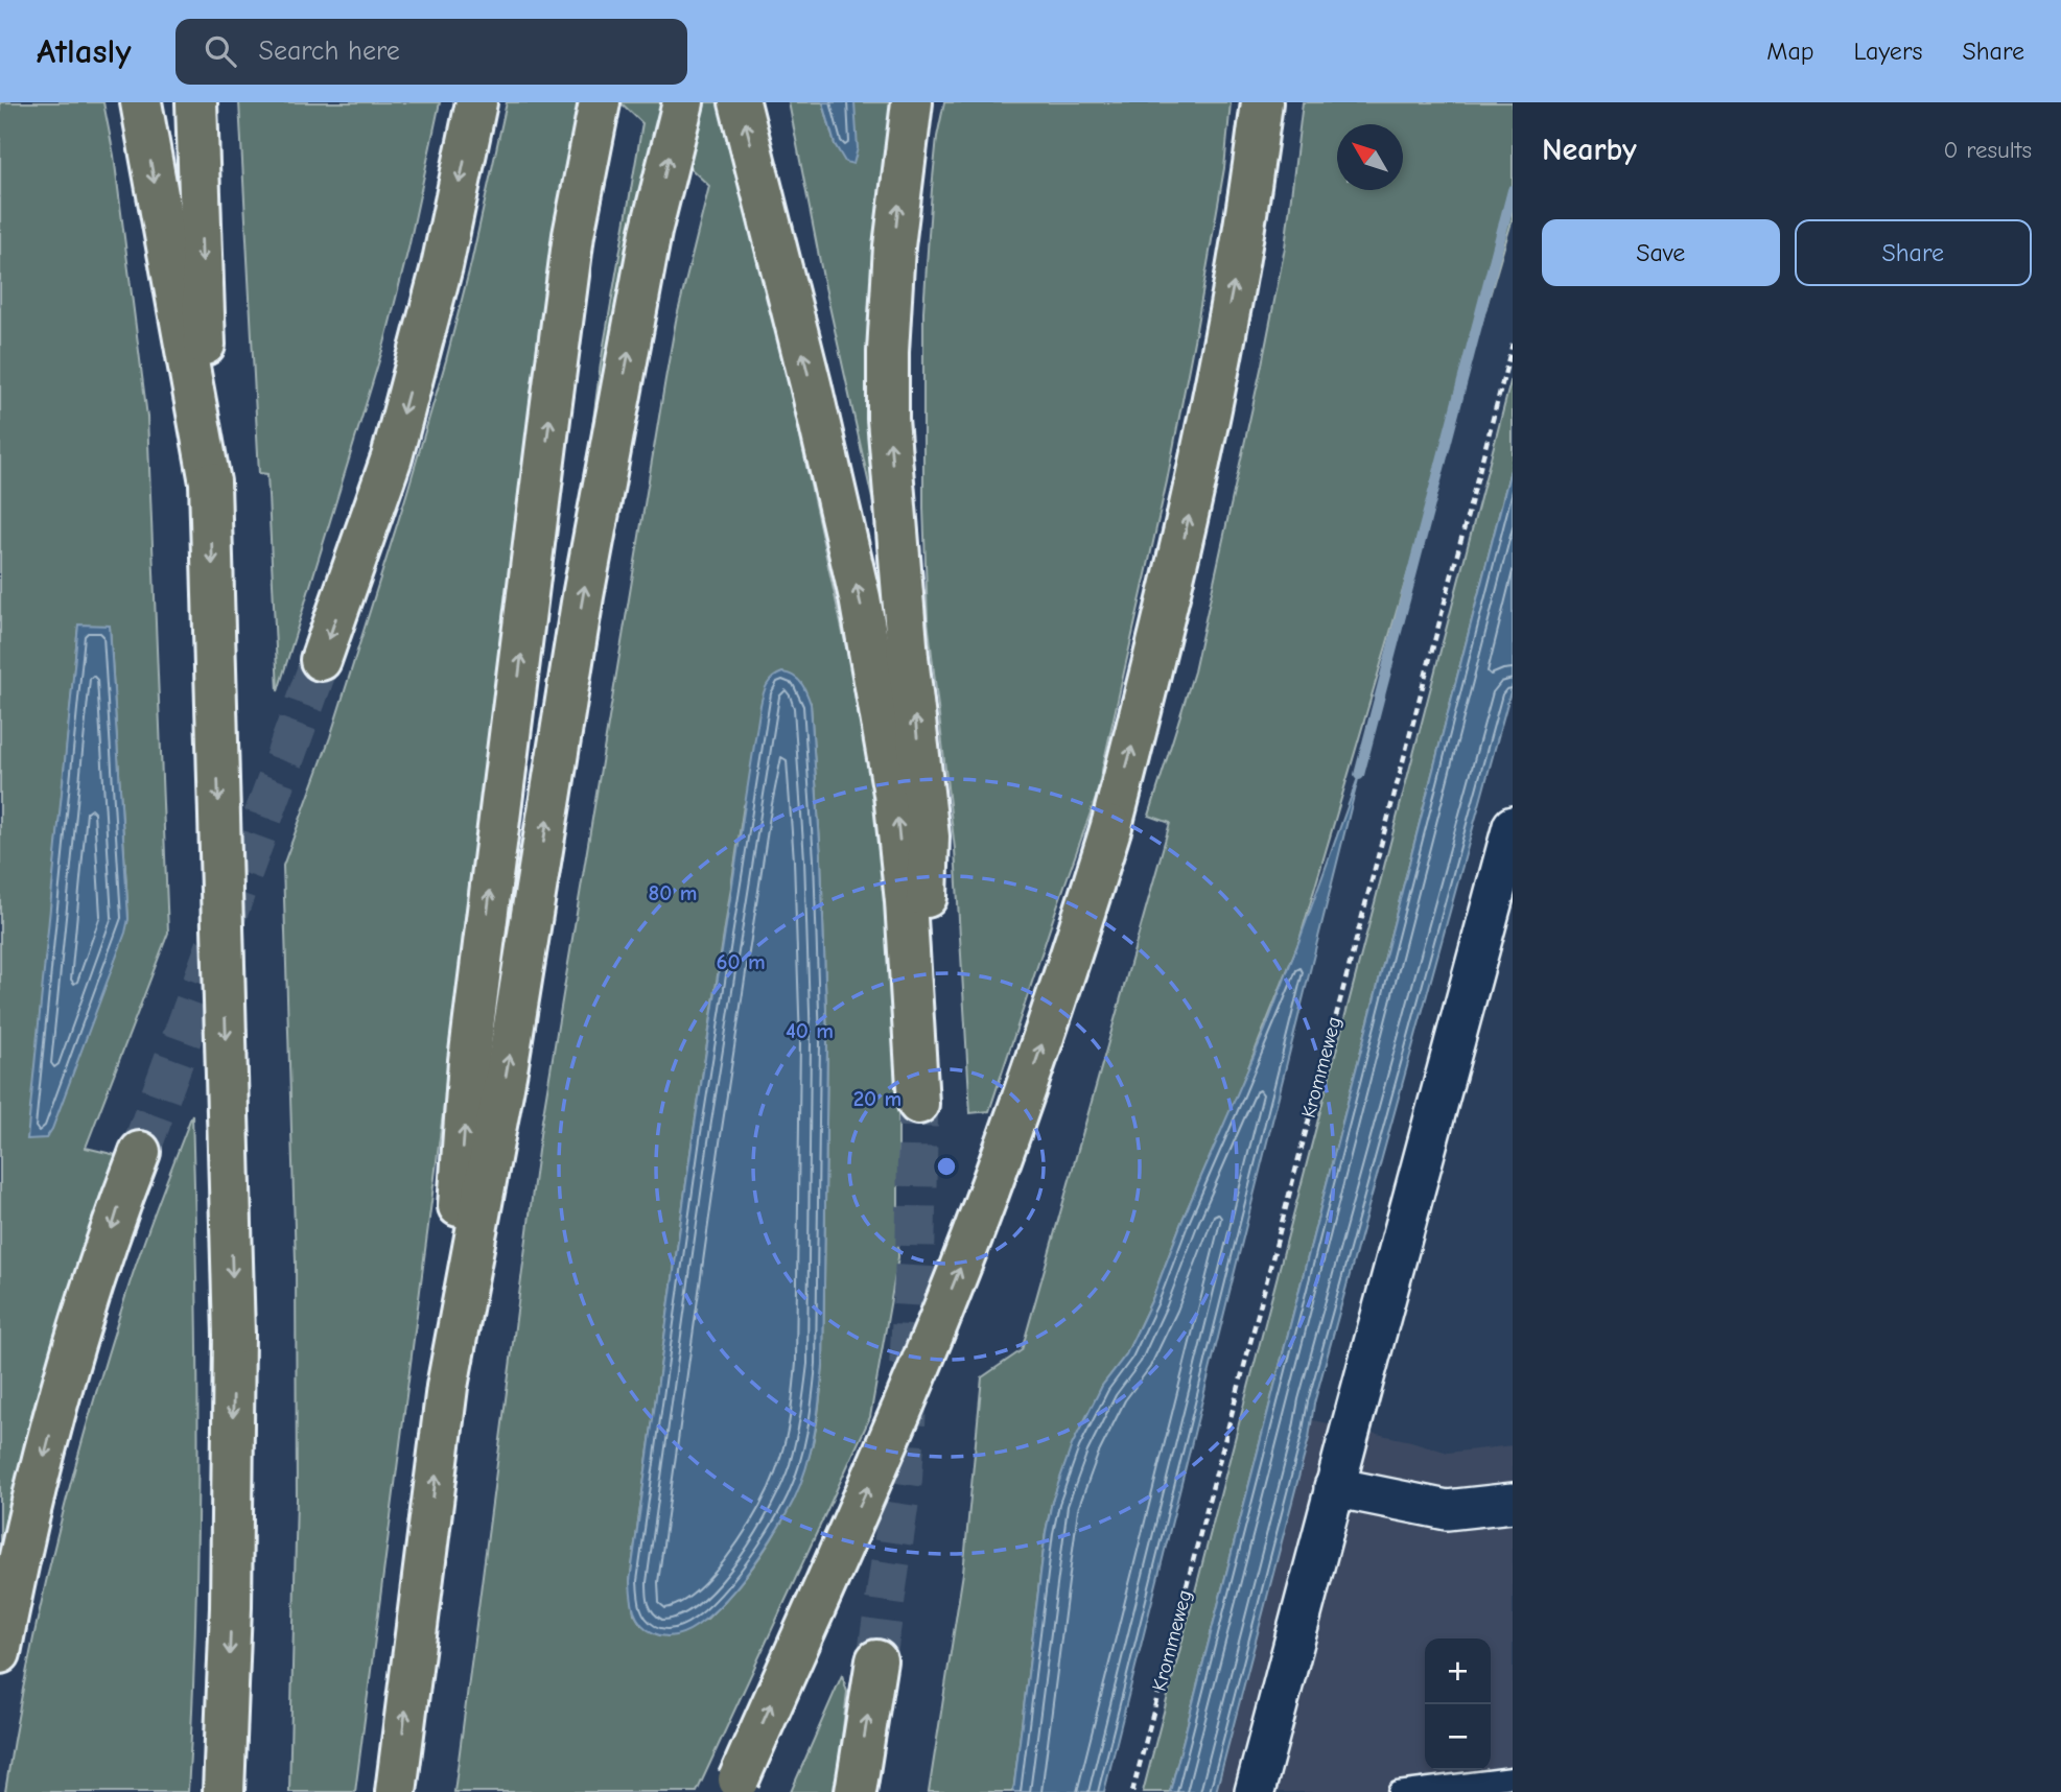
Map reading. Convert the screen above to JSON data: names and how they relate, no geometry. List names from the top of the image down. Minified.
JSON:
{"streets":{"path":["Krommeweg"]},"north":"top left","page":{"header":"Atlasly","search":"Search here","nav":["Map","Layers","Share"],"heading":["Nearby","0 results"],"buttons":["Save","Share"],"map_buttons":["+","−"]},"rings":["80 m","60 m","40 m","20 m"]}
